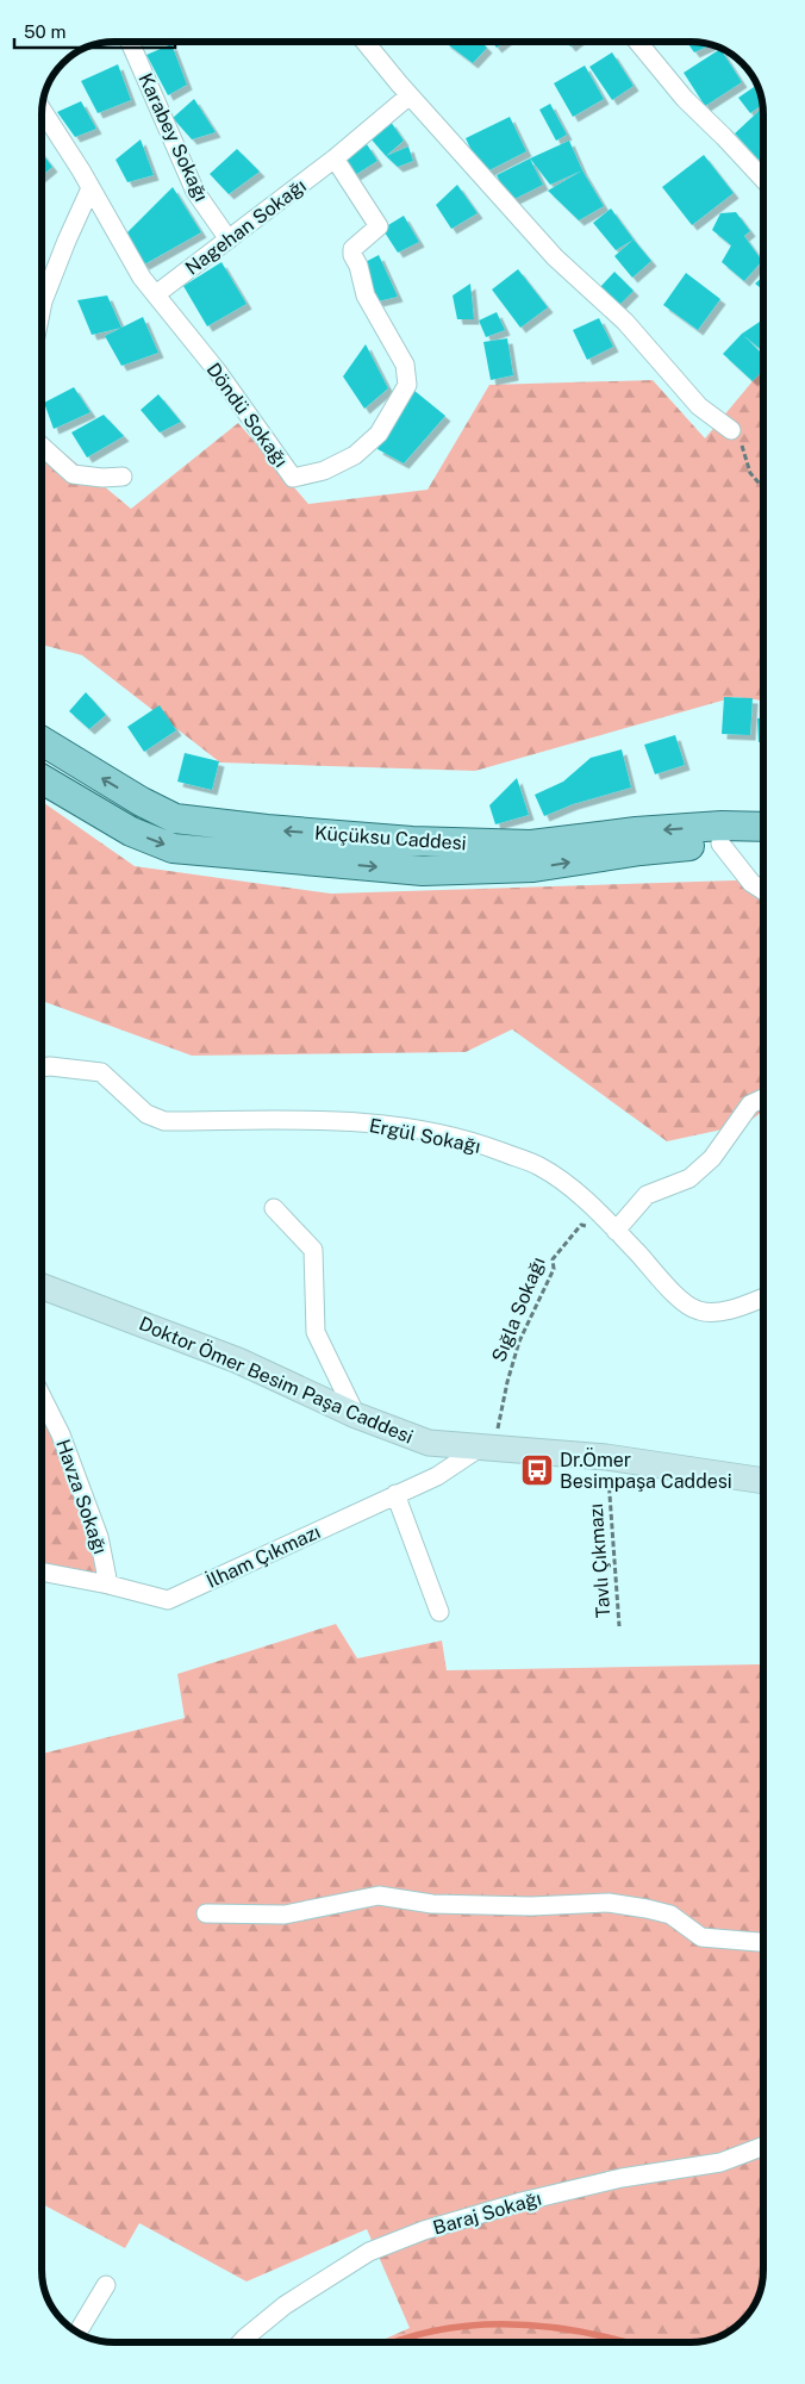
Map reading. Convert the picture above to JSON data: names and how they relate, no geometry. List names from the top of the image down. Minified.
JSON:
{"streets":{"main road":["Küçüksu Caddesi"],"street":["Karabey Sokağı","Nagehan Sokağı","Döndü Sokağı","Ergül Sokağı","Doktor Ömer Besim Paşa Caddesi","Havza Sokağı","İlham Çıkmazı","Baraj Sokağı"],"path":["Sığla Sokağı","Tavlı Çıkmazı"]},"crossings":[["Karabey Sokağı","Nagehan Sokağı"],["Nagehan Sokağı","Döndü Sokağı"],["Ergül Sokağı","Sığla Sokağı"],["Sığla Sokağı","Doktor Ömer Besim Paşa Caddesi"],["Sığla Sokağı","İlham Çıkmazı"],["Doktor Ömer Besim Paşa Caddesi","İlham Çıkmazı"],["Doktor Ömer Besim Paşa Caddesi","Tavlı Çıkmazı"],["Havza Sokağı","İlham Çıkmazı"]],"places":{"bus stop":["Dr.Ömer Besimpaşa Caddesi"]},"scale_bar":"50 m"}
